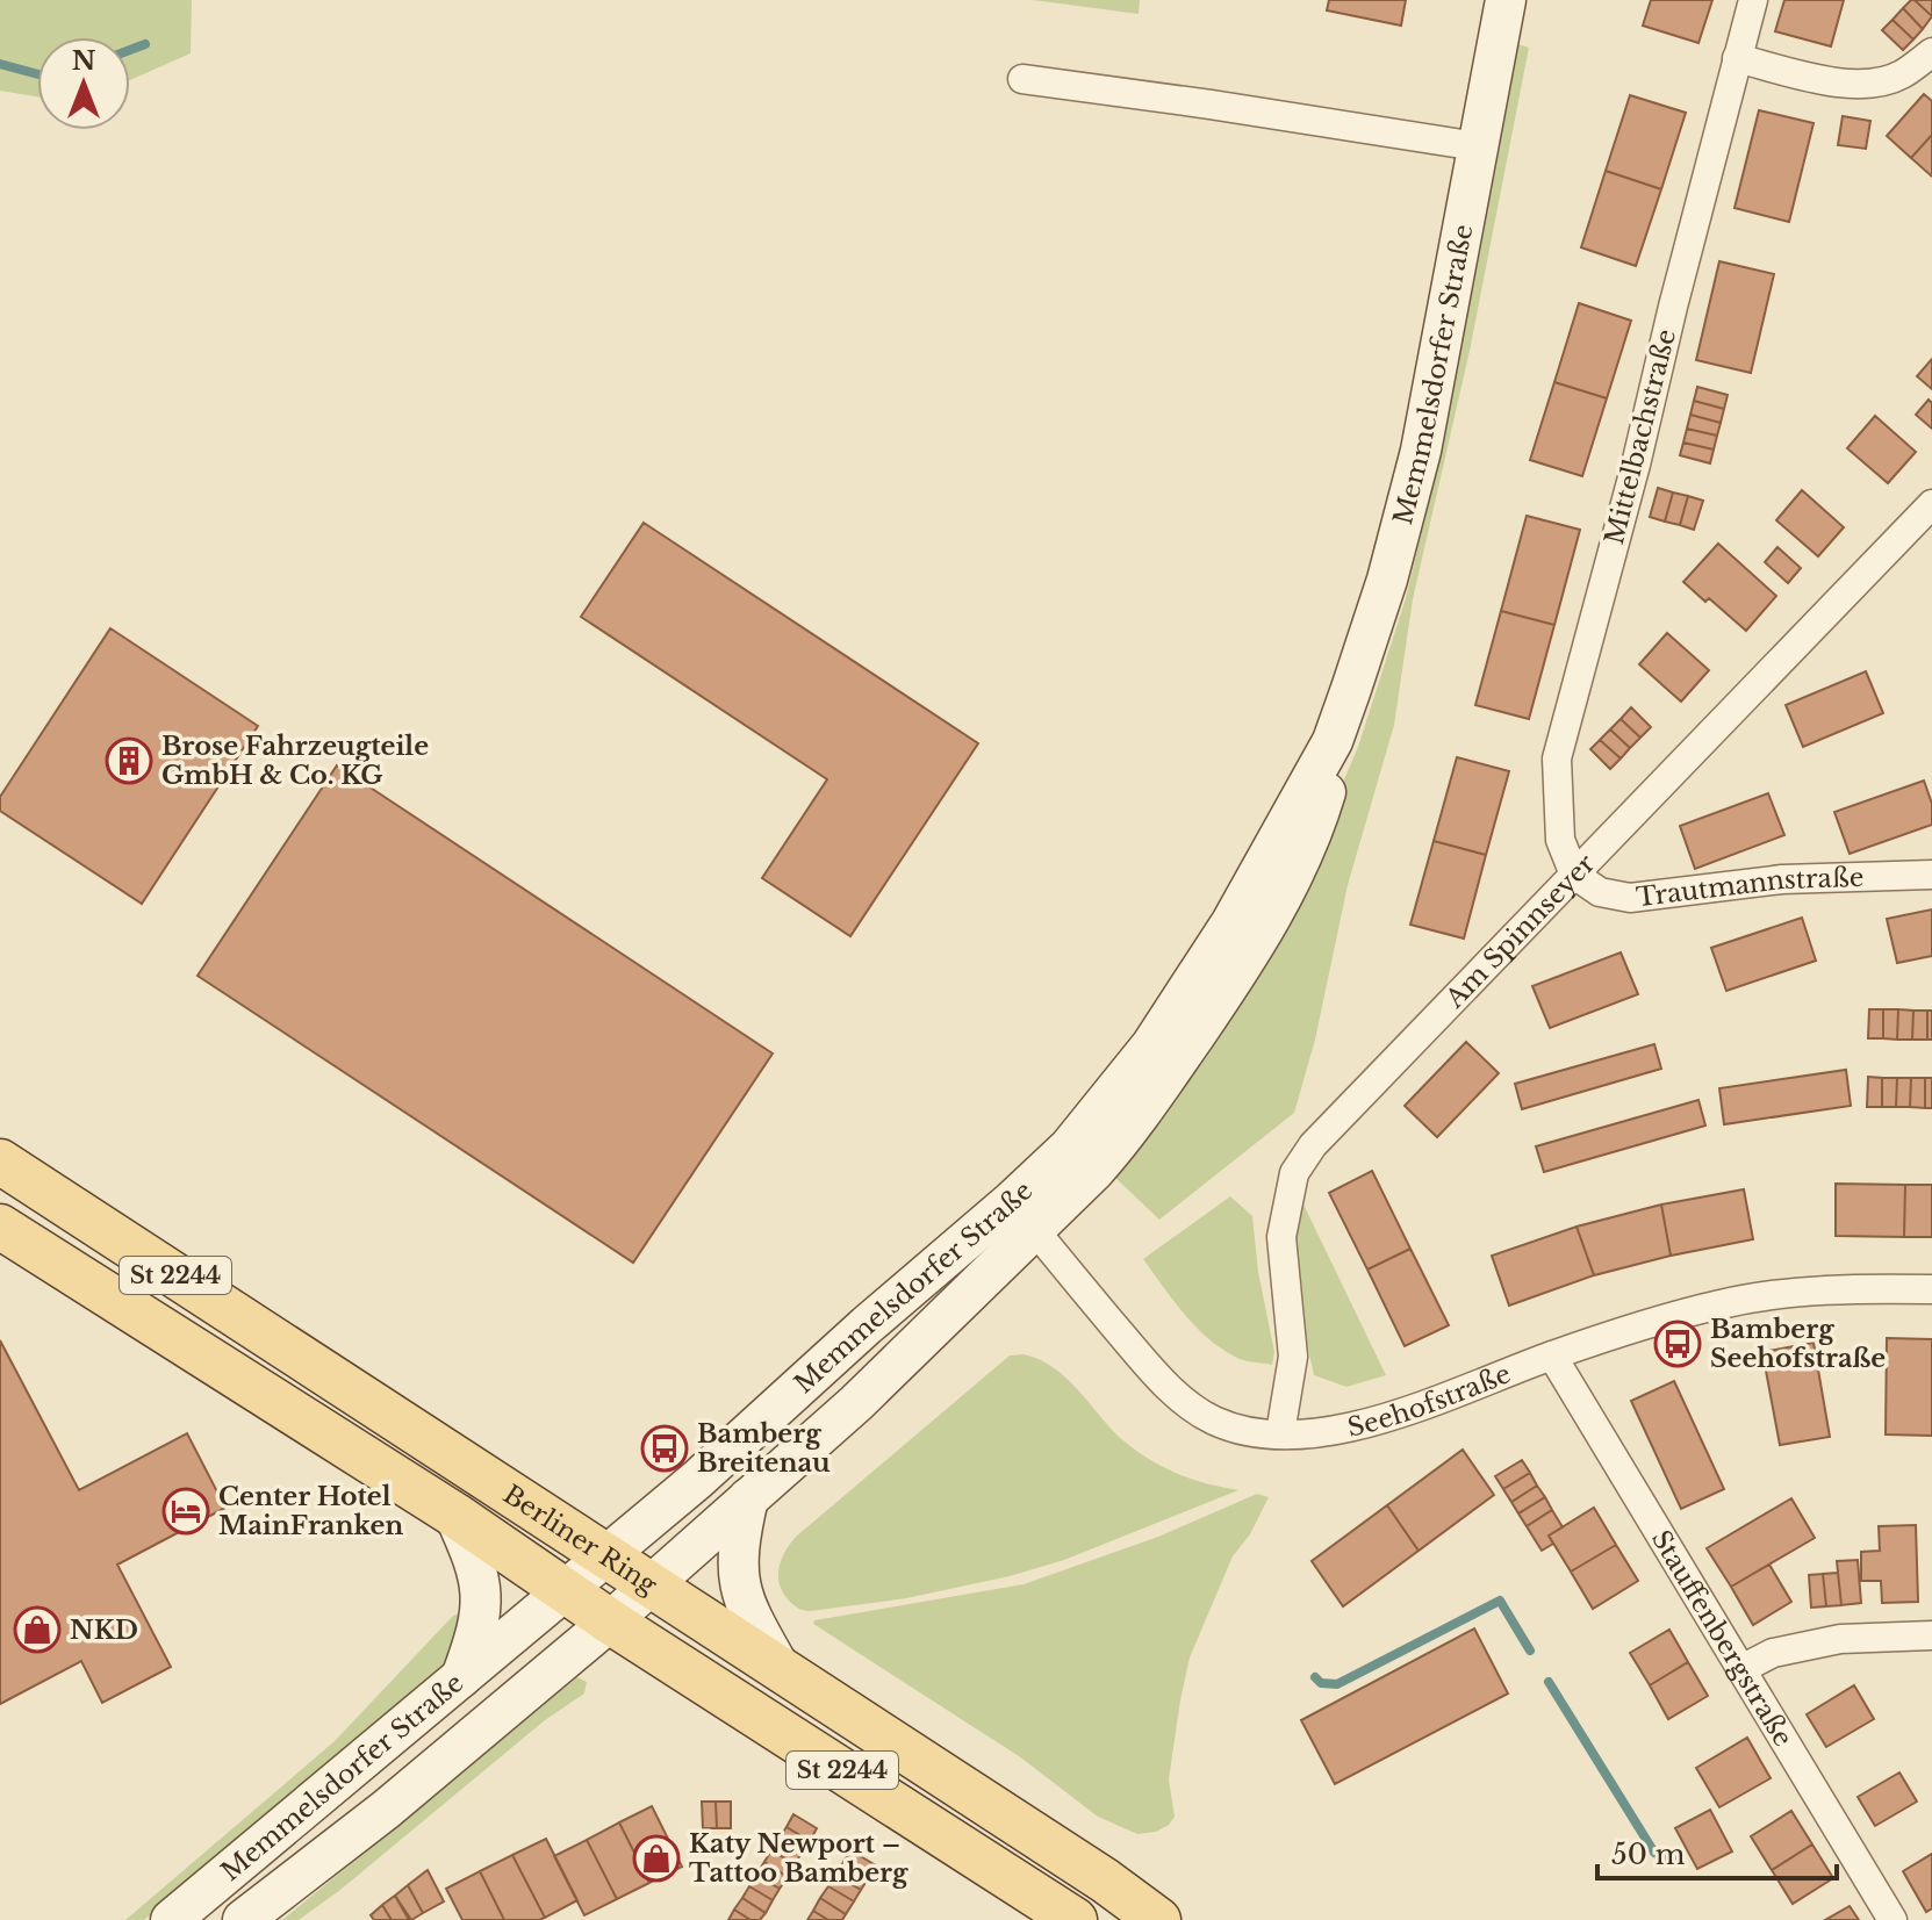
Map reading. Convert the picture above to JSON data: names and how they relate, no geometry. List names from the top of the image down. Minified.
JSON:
{"streets":{"main road":["Memmelsdorfer Straße","St 2244","Berliner Ring"],"street":["Mittelbachstraße","Trautmannstraße","Am Spinnseyer","Seehofstraße","Stauffenbergstraße"]},"crossings":[["Memmelsdorfer Straße","Seehofstraße"],["Memmelsdorfer Straße","Berliner Ring"],["Mittelbachstraße","Trautmannstraße"],["Mittelbachstraße","Am Spinnseyer"],["Trautmannstraße","Am Spinnseyer"],["Am Spinnseyer","Seehofstraße"],["Seehofstraße","Stauffenbergstraße"]],"places":{"building":["Brose Fahrzeugteile GmbH & Co. KG"],"bus stop":["Bamberg Seehofstraße","Bamberg Breitenau"],"hotel":["Center Hotel MainFranken"],"shop":["NKD","Katy Newport – Tattoo Bamberg"]},"scale_bar":"50 m","north":"top"}
